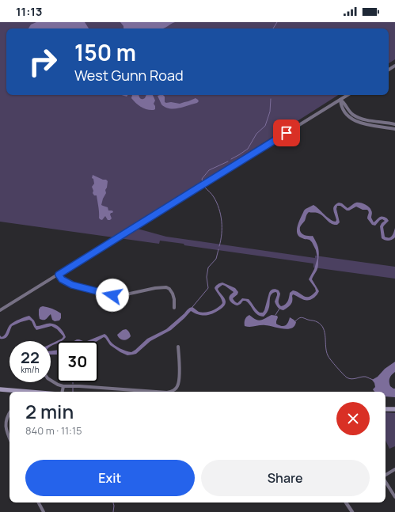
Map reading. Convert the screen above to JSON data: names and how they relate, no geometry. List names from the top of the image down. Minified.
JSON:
{"page":{"status":"11:13","turn":["150 m","West Gunn Road"],"speed":"22 km/h","limit":"30","heading":["2 min","840 m · 11:15"],"buttons":["Exit","Share"]}}
